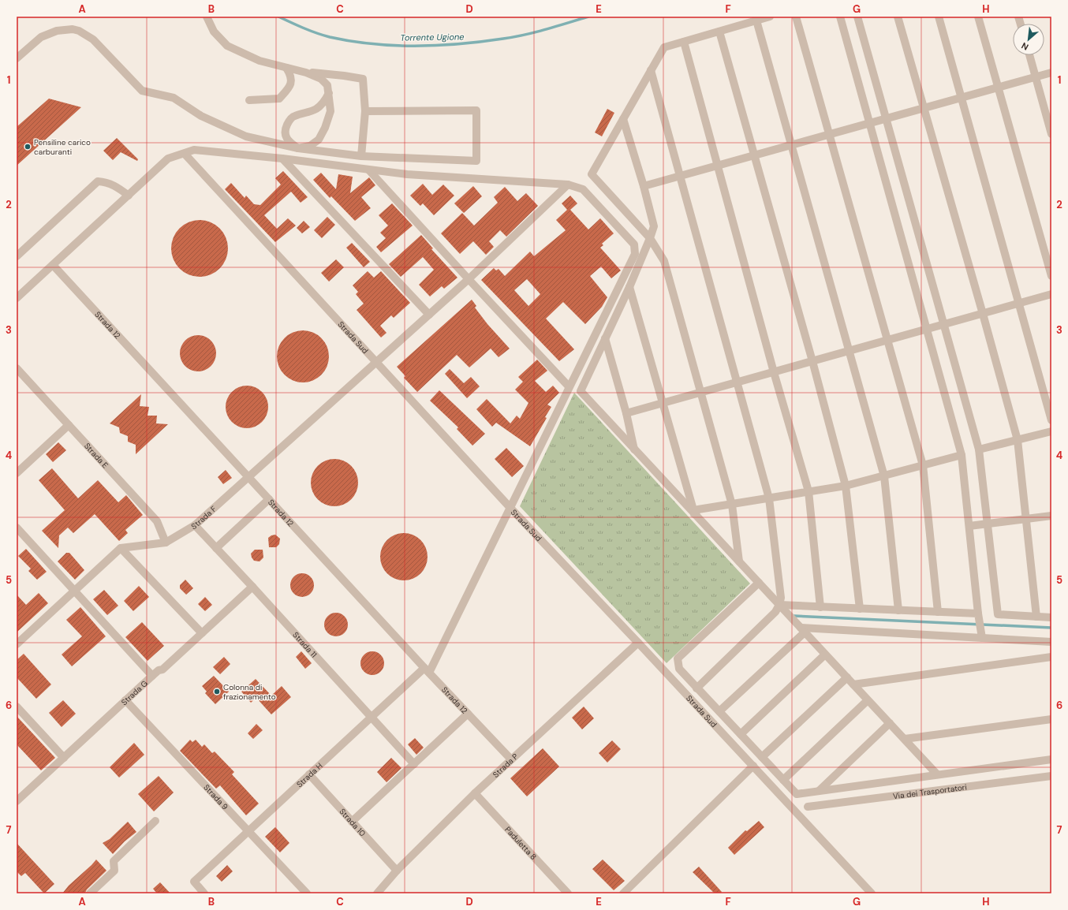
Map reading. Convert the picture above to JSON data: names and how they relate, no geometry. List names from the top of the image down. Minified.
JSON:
{"streets":{"street":["Strada 12","Strada Sud","Strada E","Strada F","Strada 11","Strada G","Strada P","Strada H","Via dei Trasportatori","Strada 9","Strada 10","Paduletta 8"]},"crossings":[["Strada 12","Strada F"],["Strada 12","Strada P"],["Strada 12","Strada H"],["Strada Sud","Strada F"],["Strada Sud","Strada P"],["Strada E","Strada F"],["Strada F","Strada 11"],["Strada 11","Strada G"],["Strada 11","Strada H"],["Strada G","Strada 9"],["Strada P","Strada 10"],["Strada P","Paduletta 8"],["Strada H","Strada 9"],["Strada H","Strada 10"]],"water":["Torrente Ugione"],"places":["Pensiline carico carburanti","Colonna di frazionamento"],"north":"bottom left","grid":{"columns":["A","B","C","D","E","F","G","H"],"rows":["1","2","3","4","5","6","7"]}}
